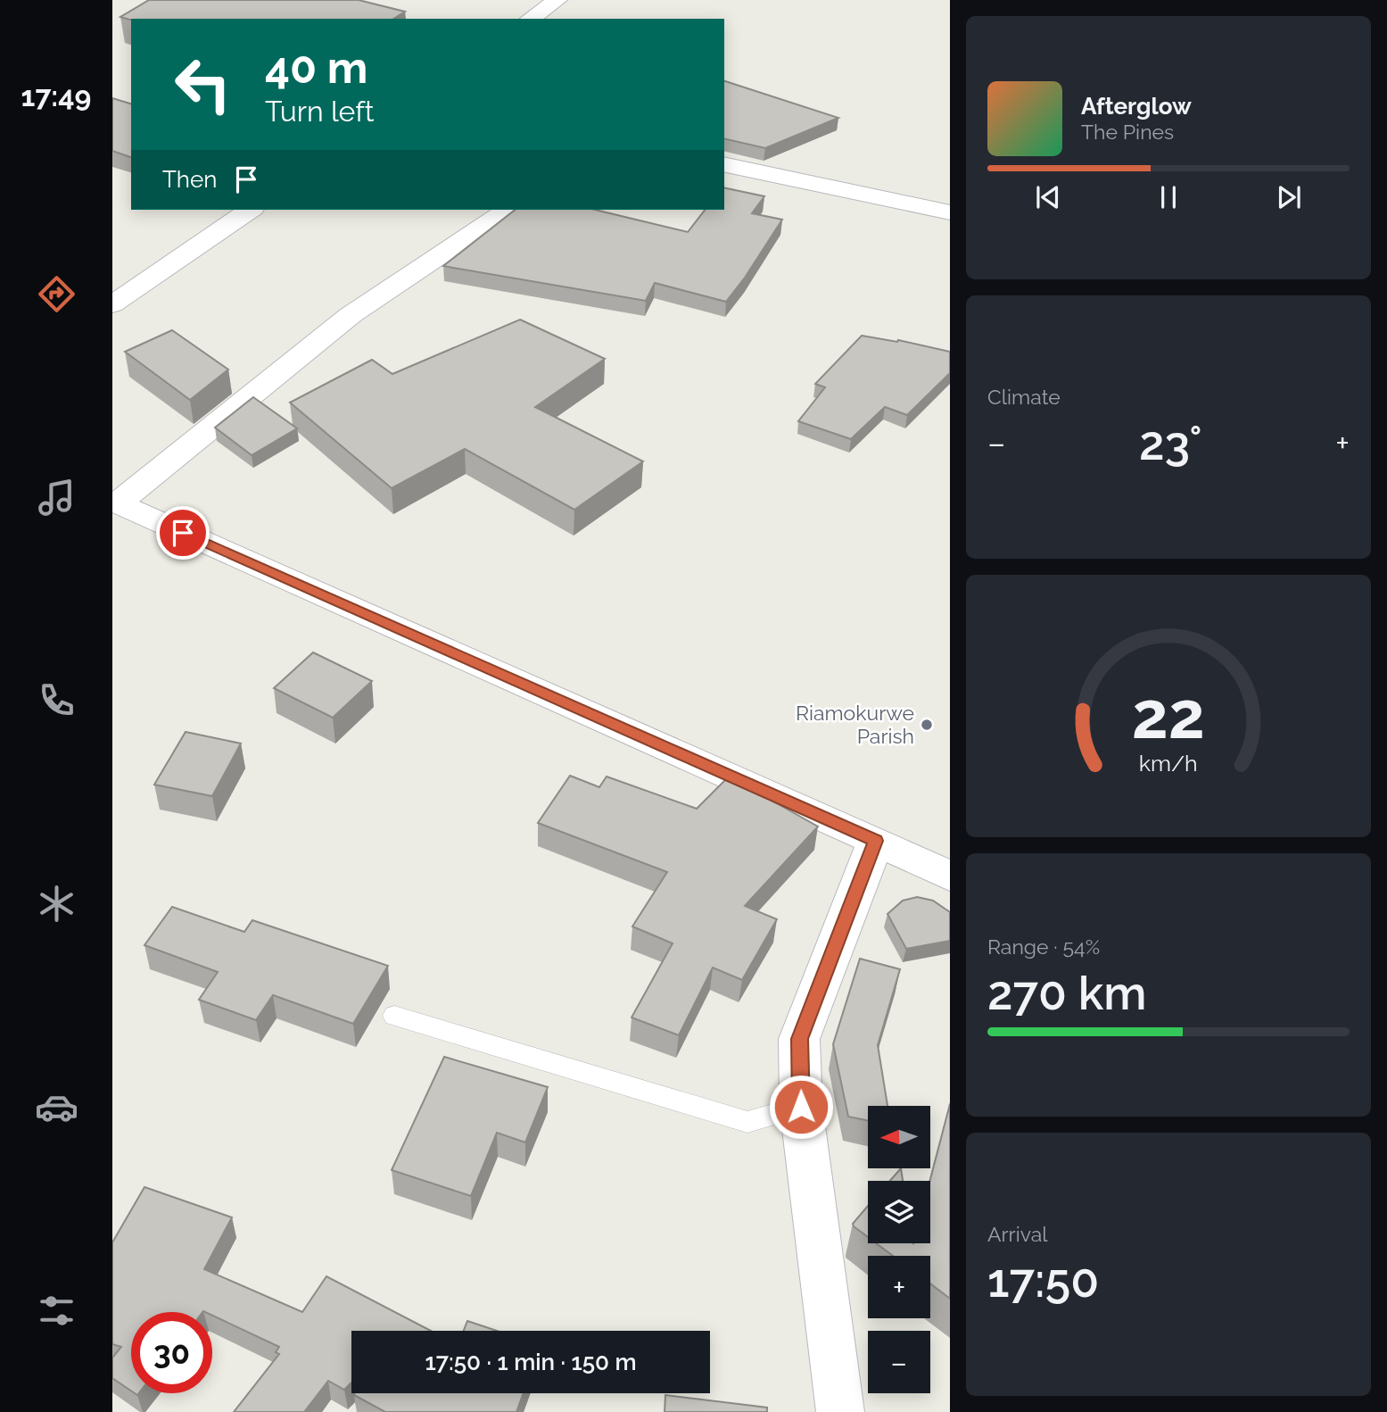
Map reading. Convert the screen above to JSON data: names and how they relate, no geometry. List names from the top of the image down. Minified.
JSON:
{"places":["Riamokurwe Parish"],"north":"left","page":{"tabs":"17:49","turn":["40 m","Turn left"],"song":["Afterglow","The Pines"],"then":"Then","tile":["Climate",["Range · 54%","270 km"],["Arrival","17:50"]],"heat":["−","23°","+"],"map_buttons":["+","−"],"limit":"30","trip":"17:50 · 1 min · 150 m","gauge":["22","km/h"]}}
